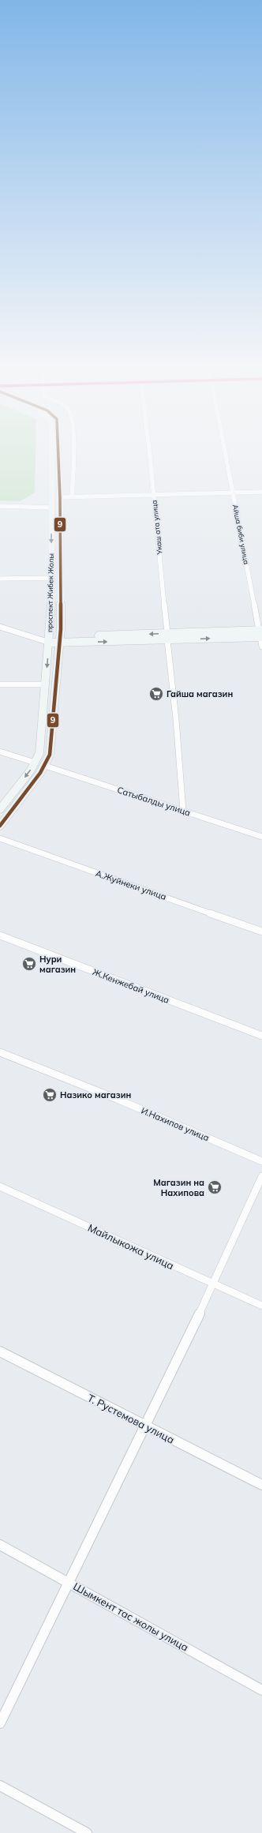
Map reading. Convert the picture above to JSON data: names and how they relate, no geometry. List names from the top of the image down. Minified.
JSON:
{"streets":{"street":["Укаш ата улица","Айша биби улица","проспект Жибек Жолы","Сатыбалды улица","А.Жуйнеки улица","Ж.Кенжебай улица","И.Нахипов улица","Майлыкожа улица","Т. Рустемова улица","Шымкент тас жолы улица"]},"crossings":[["Укаш ата улица","Сатыбалды улица"],["проспект Жибек Жолы","Сатыбалды улица"]],"places":{"supermarket":["Гайша магазин","Нури магазин","Назико магазин","Магазин на Нахипова"]},"lines":["transit line 9"]}
